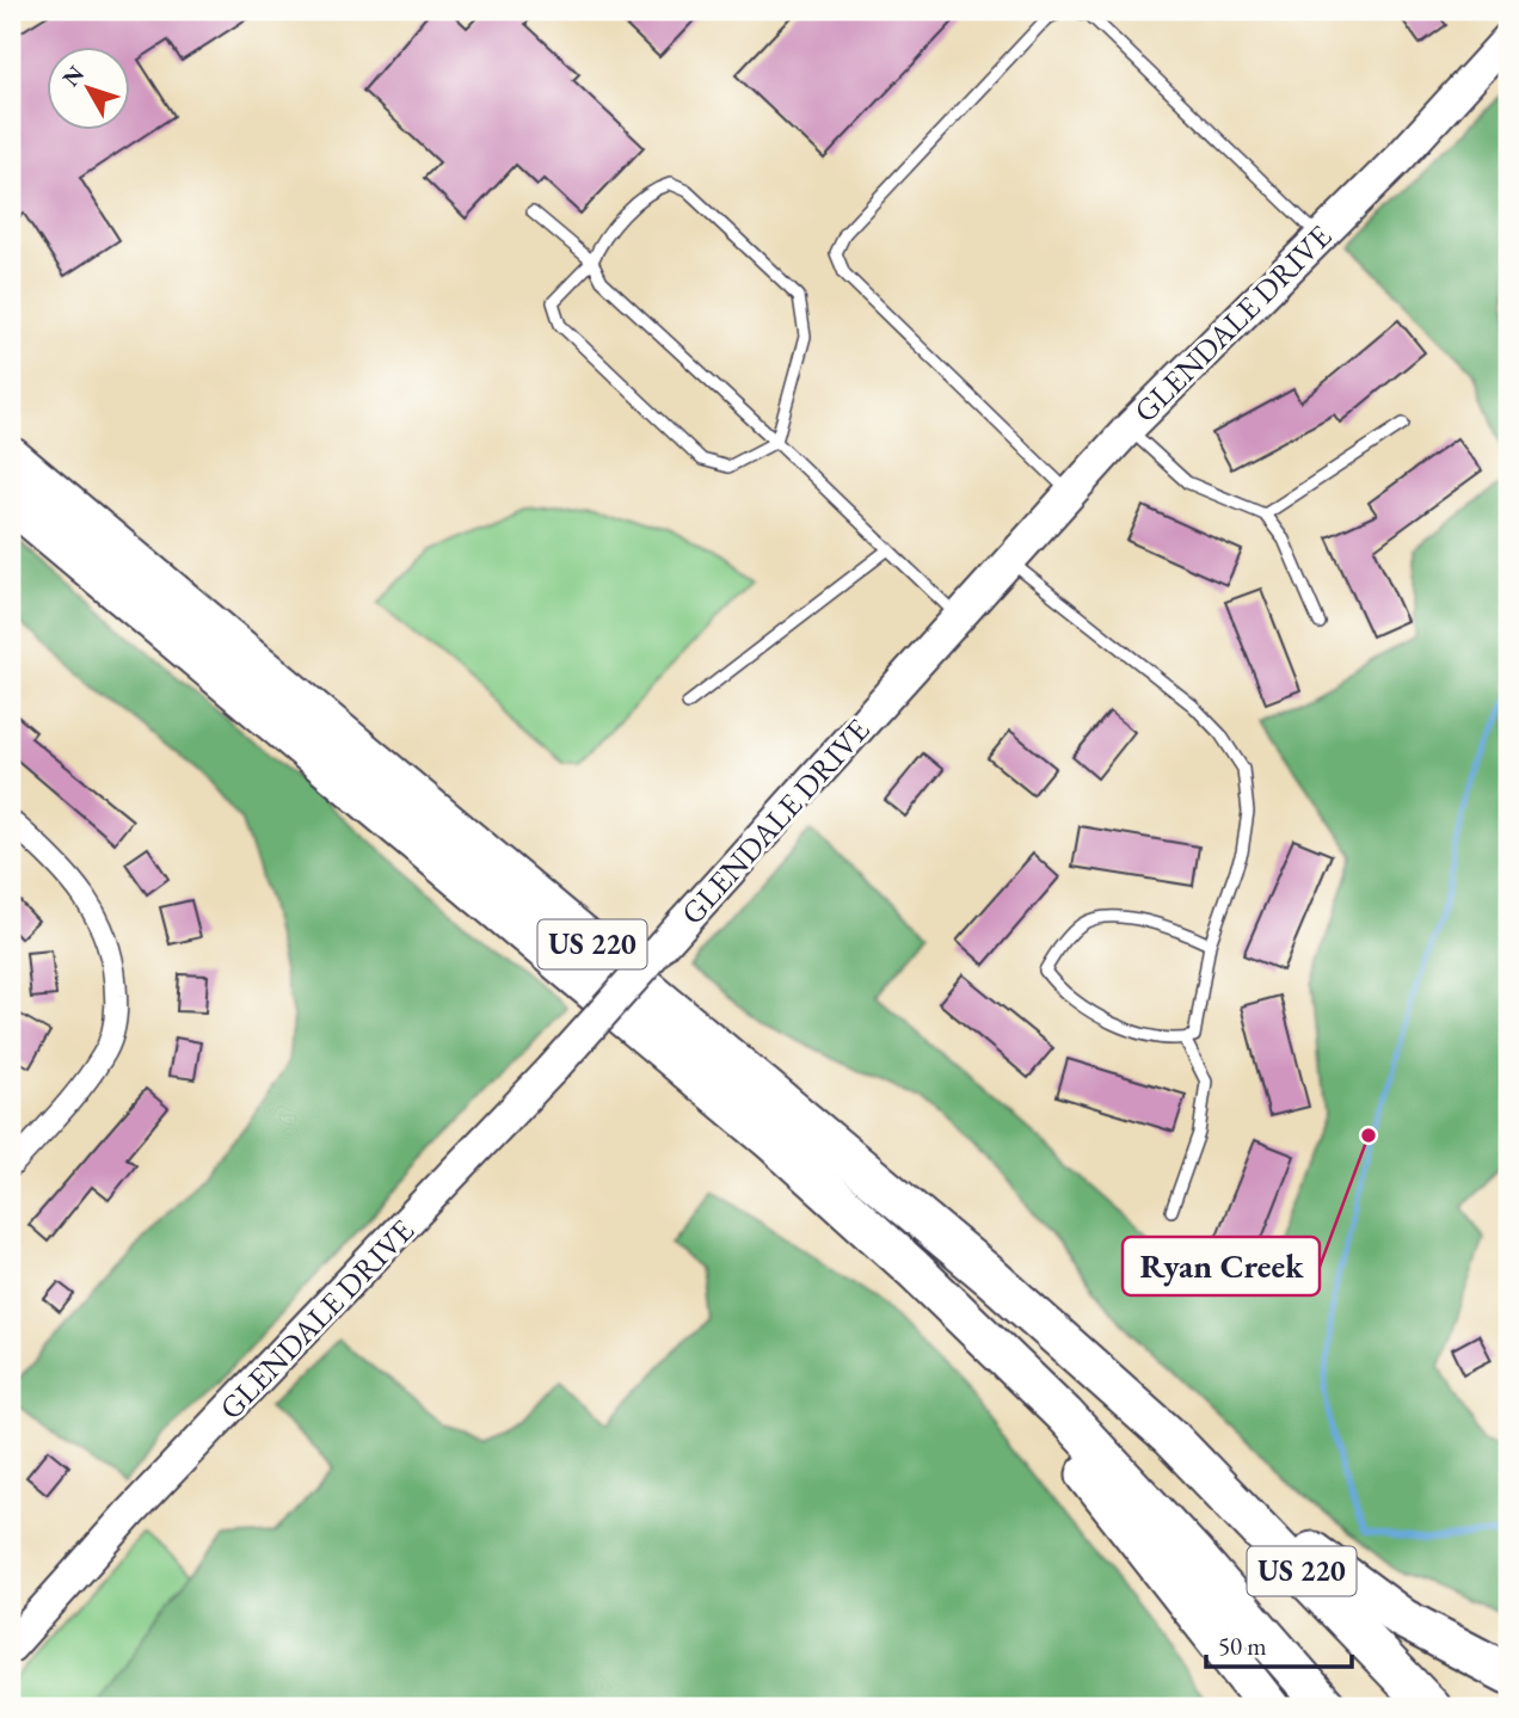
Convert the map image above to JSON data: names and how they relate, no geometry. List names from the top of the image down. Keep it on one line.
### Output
{"streets":{"highway":["US 220"],"street":["GLENDALE DRIVE"]},"places":["Ryan Creek"],"scale_bar":"50 m","north":"top left"}
